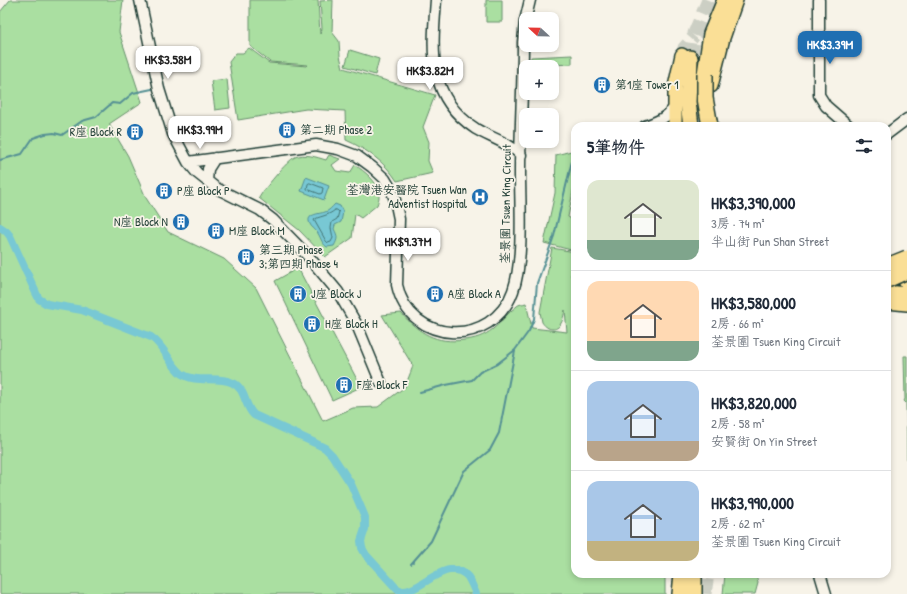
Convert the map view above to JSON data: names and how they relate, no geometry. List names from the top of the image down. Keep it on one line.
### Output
{"streets":{"street":["荃景圍 Tsuen King Circuit"]},"places":{"building":["第1座 Tower 1","第二期 Phase 2","R座 Block R","P座 Block P","N座 Block N","M座 Block M","第三期 Phase 3;第四期 Phase 4","J座 Block J","A座 Block A","H座 Block H","F座 Block F"],"hospital":["荃灣港安醫院 Tsuen Wan Adventist Hospital"]},"north":"left","page":{"map_buttons":["+","−"],"price":["HK$3.39M","HK$3.58M","HK$3.82M","HK$3.99M","HK$9.37M"],"heading":"5筆物件","list":[{"name":"HK$3,390,000","note":"3房 · 74 m² · 半山街 Pun Shan Street"},{"name":"HK$3,580,000","note":"2房 · 66 m² · 荃景圍 Tsuen King Circuit"},{"name":"HK$3,820,000","note":"2房 · 58 m² · 安賢街 On Yin Street"},{"name":"HK$3,990,000","note":"2房 · 62 m² · 荃景圍 Tsuen King Circuit"}]}}
